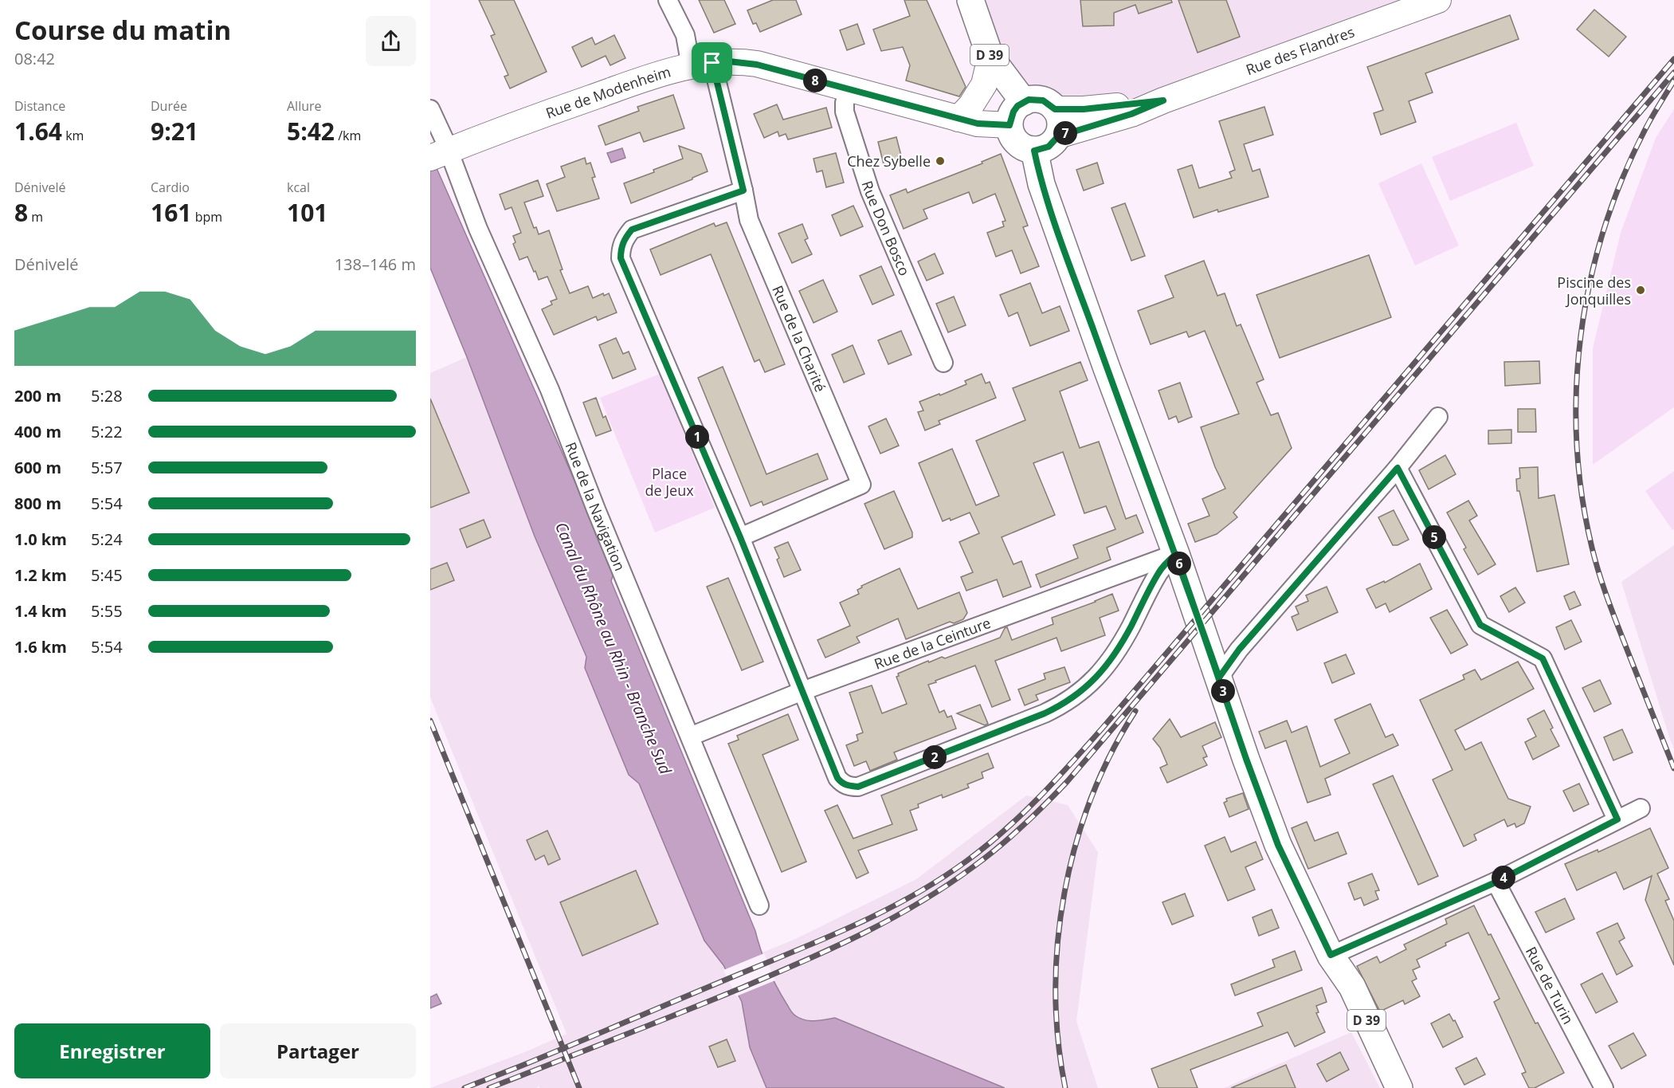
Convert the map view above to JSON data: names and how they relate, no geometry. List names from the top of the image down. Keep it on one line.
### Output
{"streets":{"main road":["Rue des Flandres","D 39","Rue de Modenheim"],"street":["Rue Don Bosco","Rue de la Charité","Rue de la Navigation","Rue de la Ceinture","Rue de Turin"]},"crossings":[["Rue des Flandres","D 39"],["Rue des Flandres","Rue de Modenheim"],["D 39","Rue de Modenheim"],["D 39","Rue de la Ceinture"],["Rue de Modenheim","Rue Don Bosco"],["Rue de Modenheim","Rue de la Charité"],["Rue de Modenheim","Rue de la Navigation"],["Rue de la Navigation","Rue de la Ceinture"]],"water":["Canal du Rhône au Rhin - Branche Sud"],"parks":["Place de Jeux"],"places":["Chez Sybelle","Piscine des Jonquilles"],"page":{"heading":["Course du matin","08:42"],"pins":["8","7","1","5","6","3","2","4"],"stats":[["Distance","1.64 km"],["Durée","9:21"],["Allure","5:42 /km"],["Dénivelé","8 m"],["Cardio","161 bpm"],["kcal","101"]],"chart":["Dénivelé","138–146 m"],"list":[{"name":"200 m","note":"5:28"},{"name":"400 m","note":"5:22"},{"name":"600 m","note":"5:57"},{"name":"800 m","note":"5:54"},{"name":"1.0 km","note":"5:24"},{"name":"1.2 km","note":"5:45"},{"name":"1.4 km","note":"5:55"},{"name":"1.6 km","note":"5:54"}],"buttons":["Enregistrer","Partager"]}}
